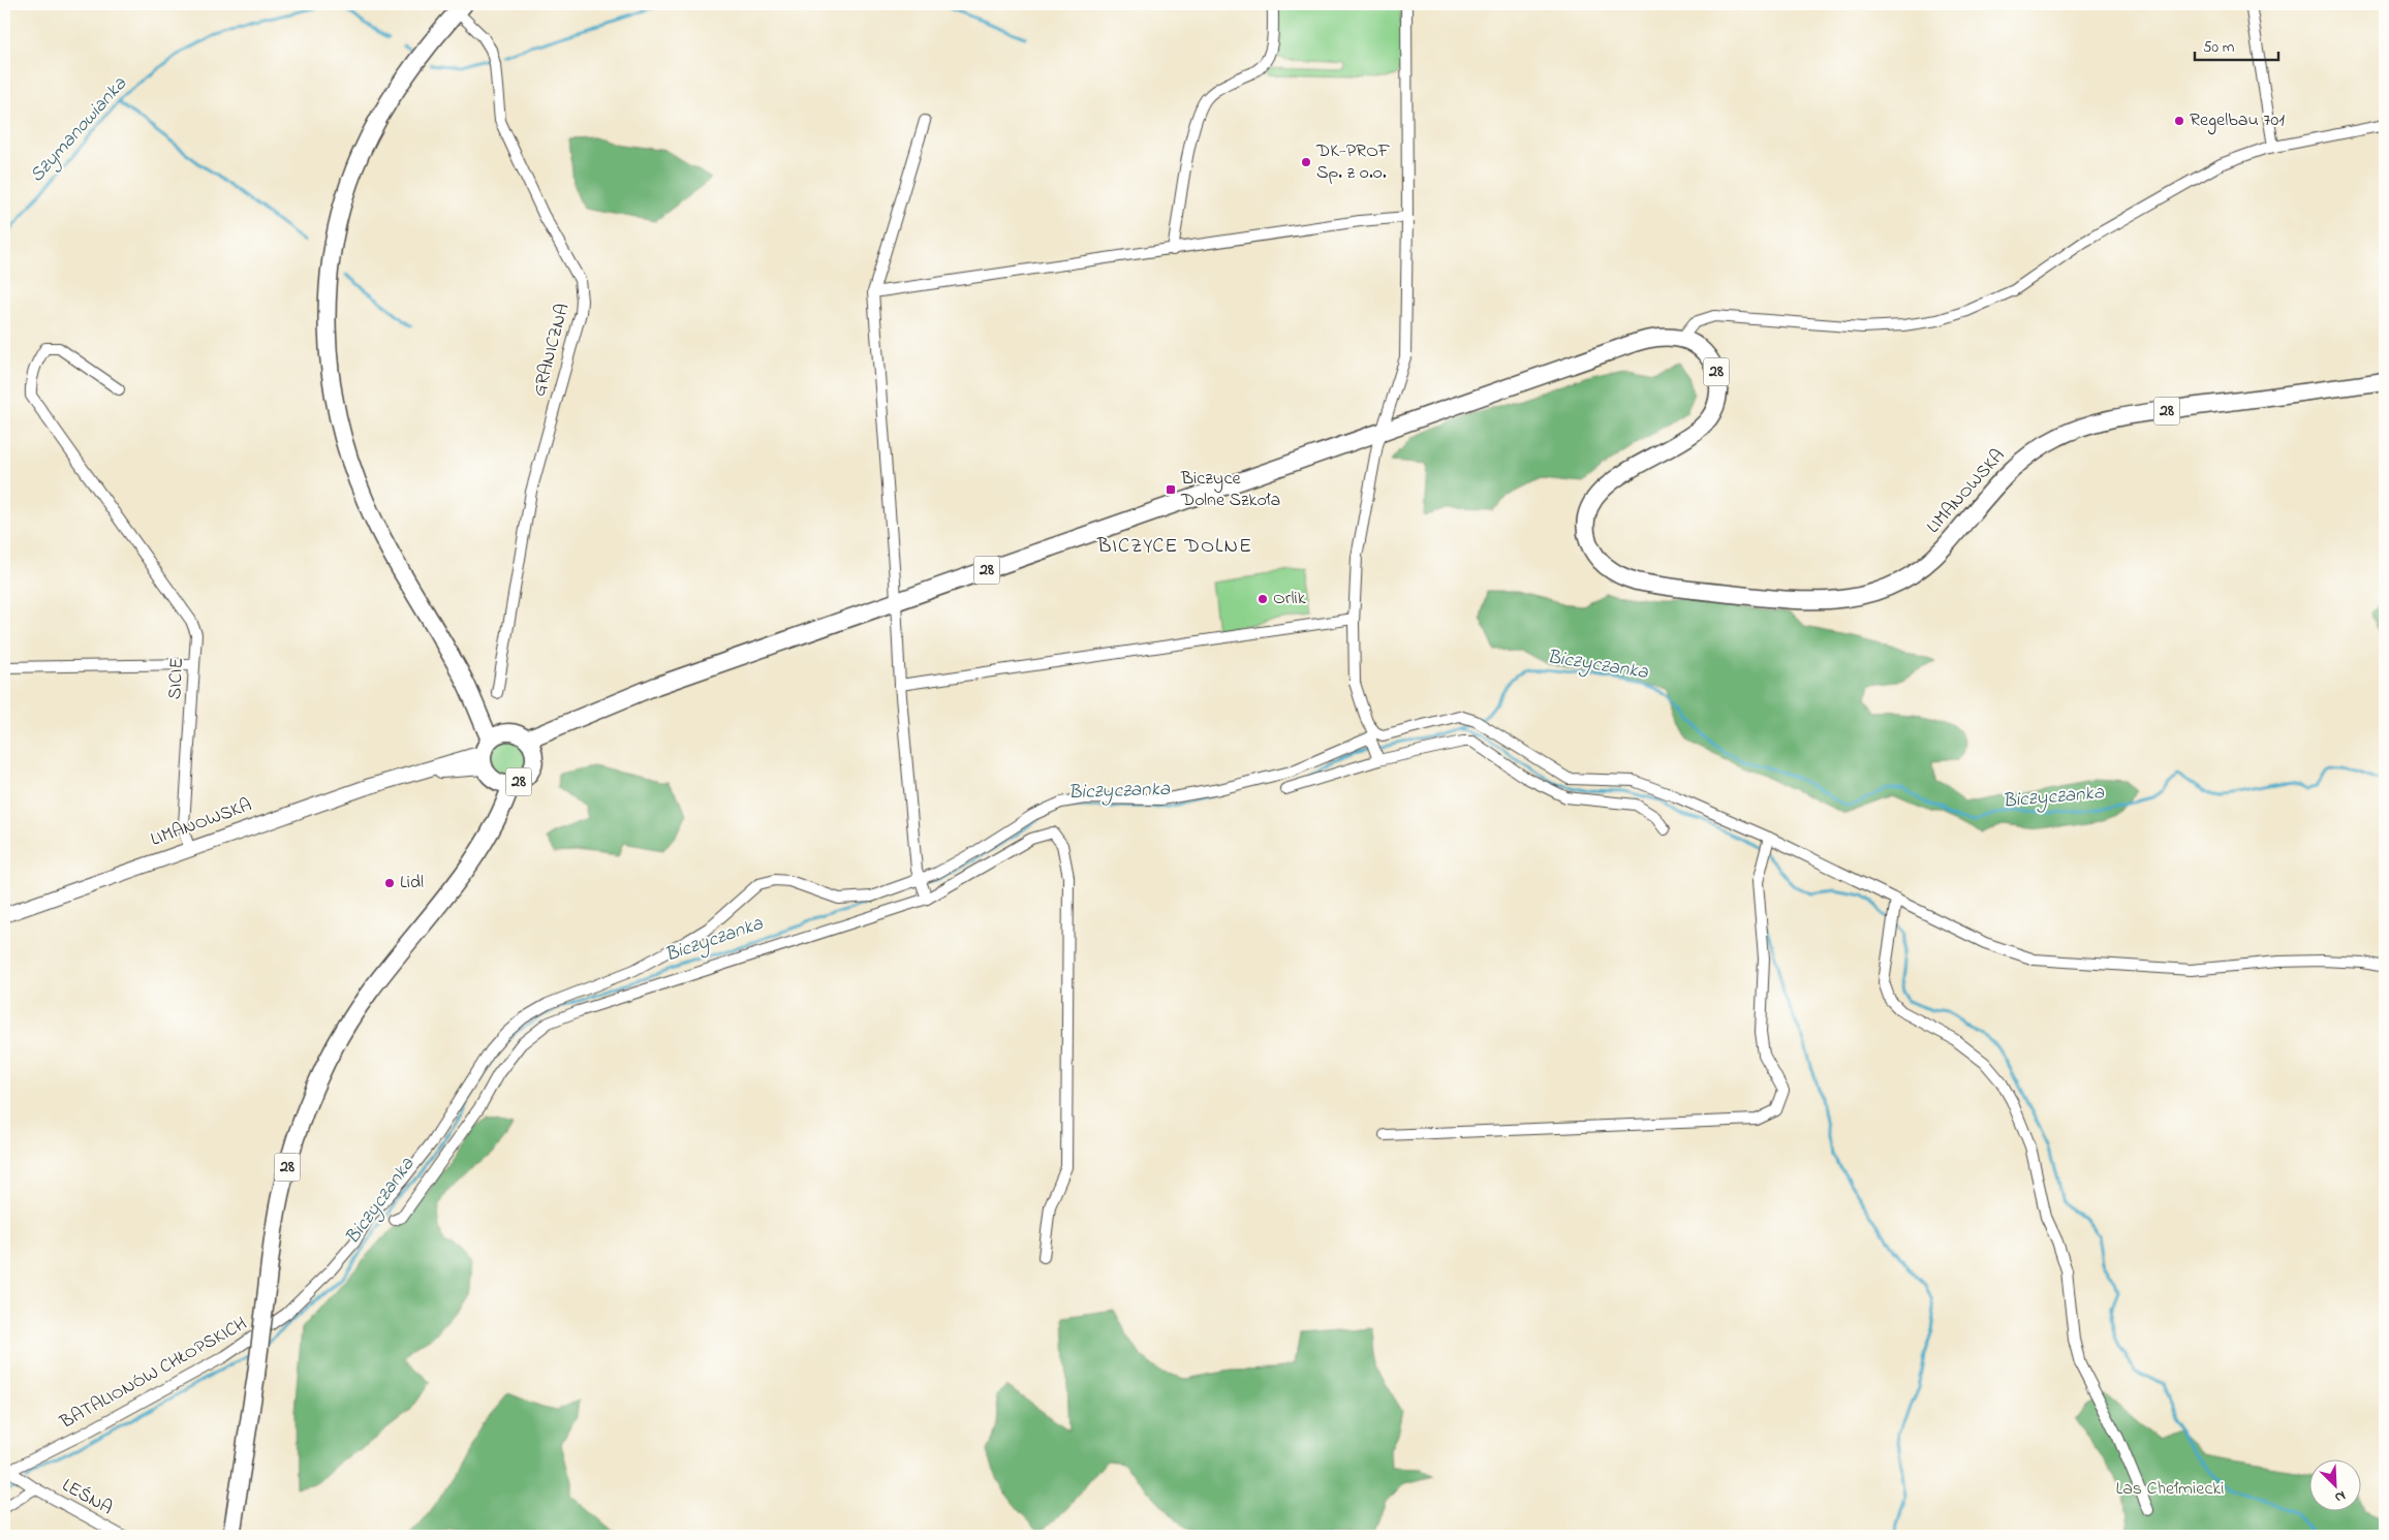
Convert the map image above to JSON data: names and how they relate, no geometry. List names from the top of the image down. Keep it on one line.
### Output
{"streets":{"main road":["28","LIMANOWSKA"],"street":["GRANICZNA","SICIE","BATALIONÓW CHŁOPSKICH","LEŚNA"]},"crossings":[["28","LIMANOWSKA"],["LIMANOWSKA","SICIE"],["BATALIONÓW CHŁOPSKICH","LEŚNA"]],"districts":["BICZYCE DOLNE"],"water":["Szymanowianka","Biczyczanka"],"parks":["Las Chełmiecki"],"places":{"other":["Regelbau 701","DK-PROF Sp. z o.o.","Orlik","Lidl"],"transit":["Biczyce Dolne Szkoła"]},"scale_bar":"50 m","north":"bottom right"}
